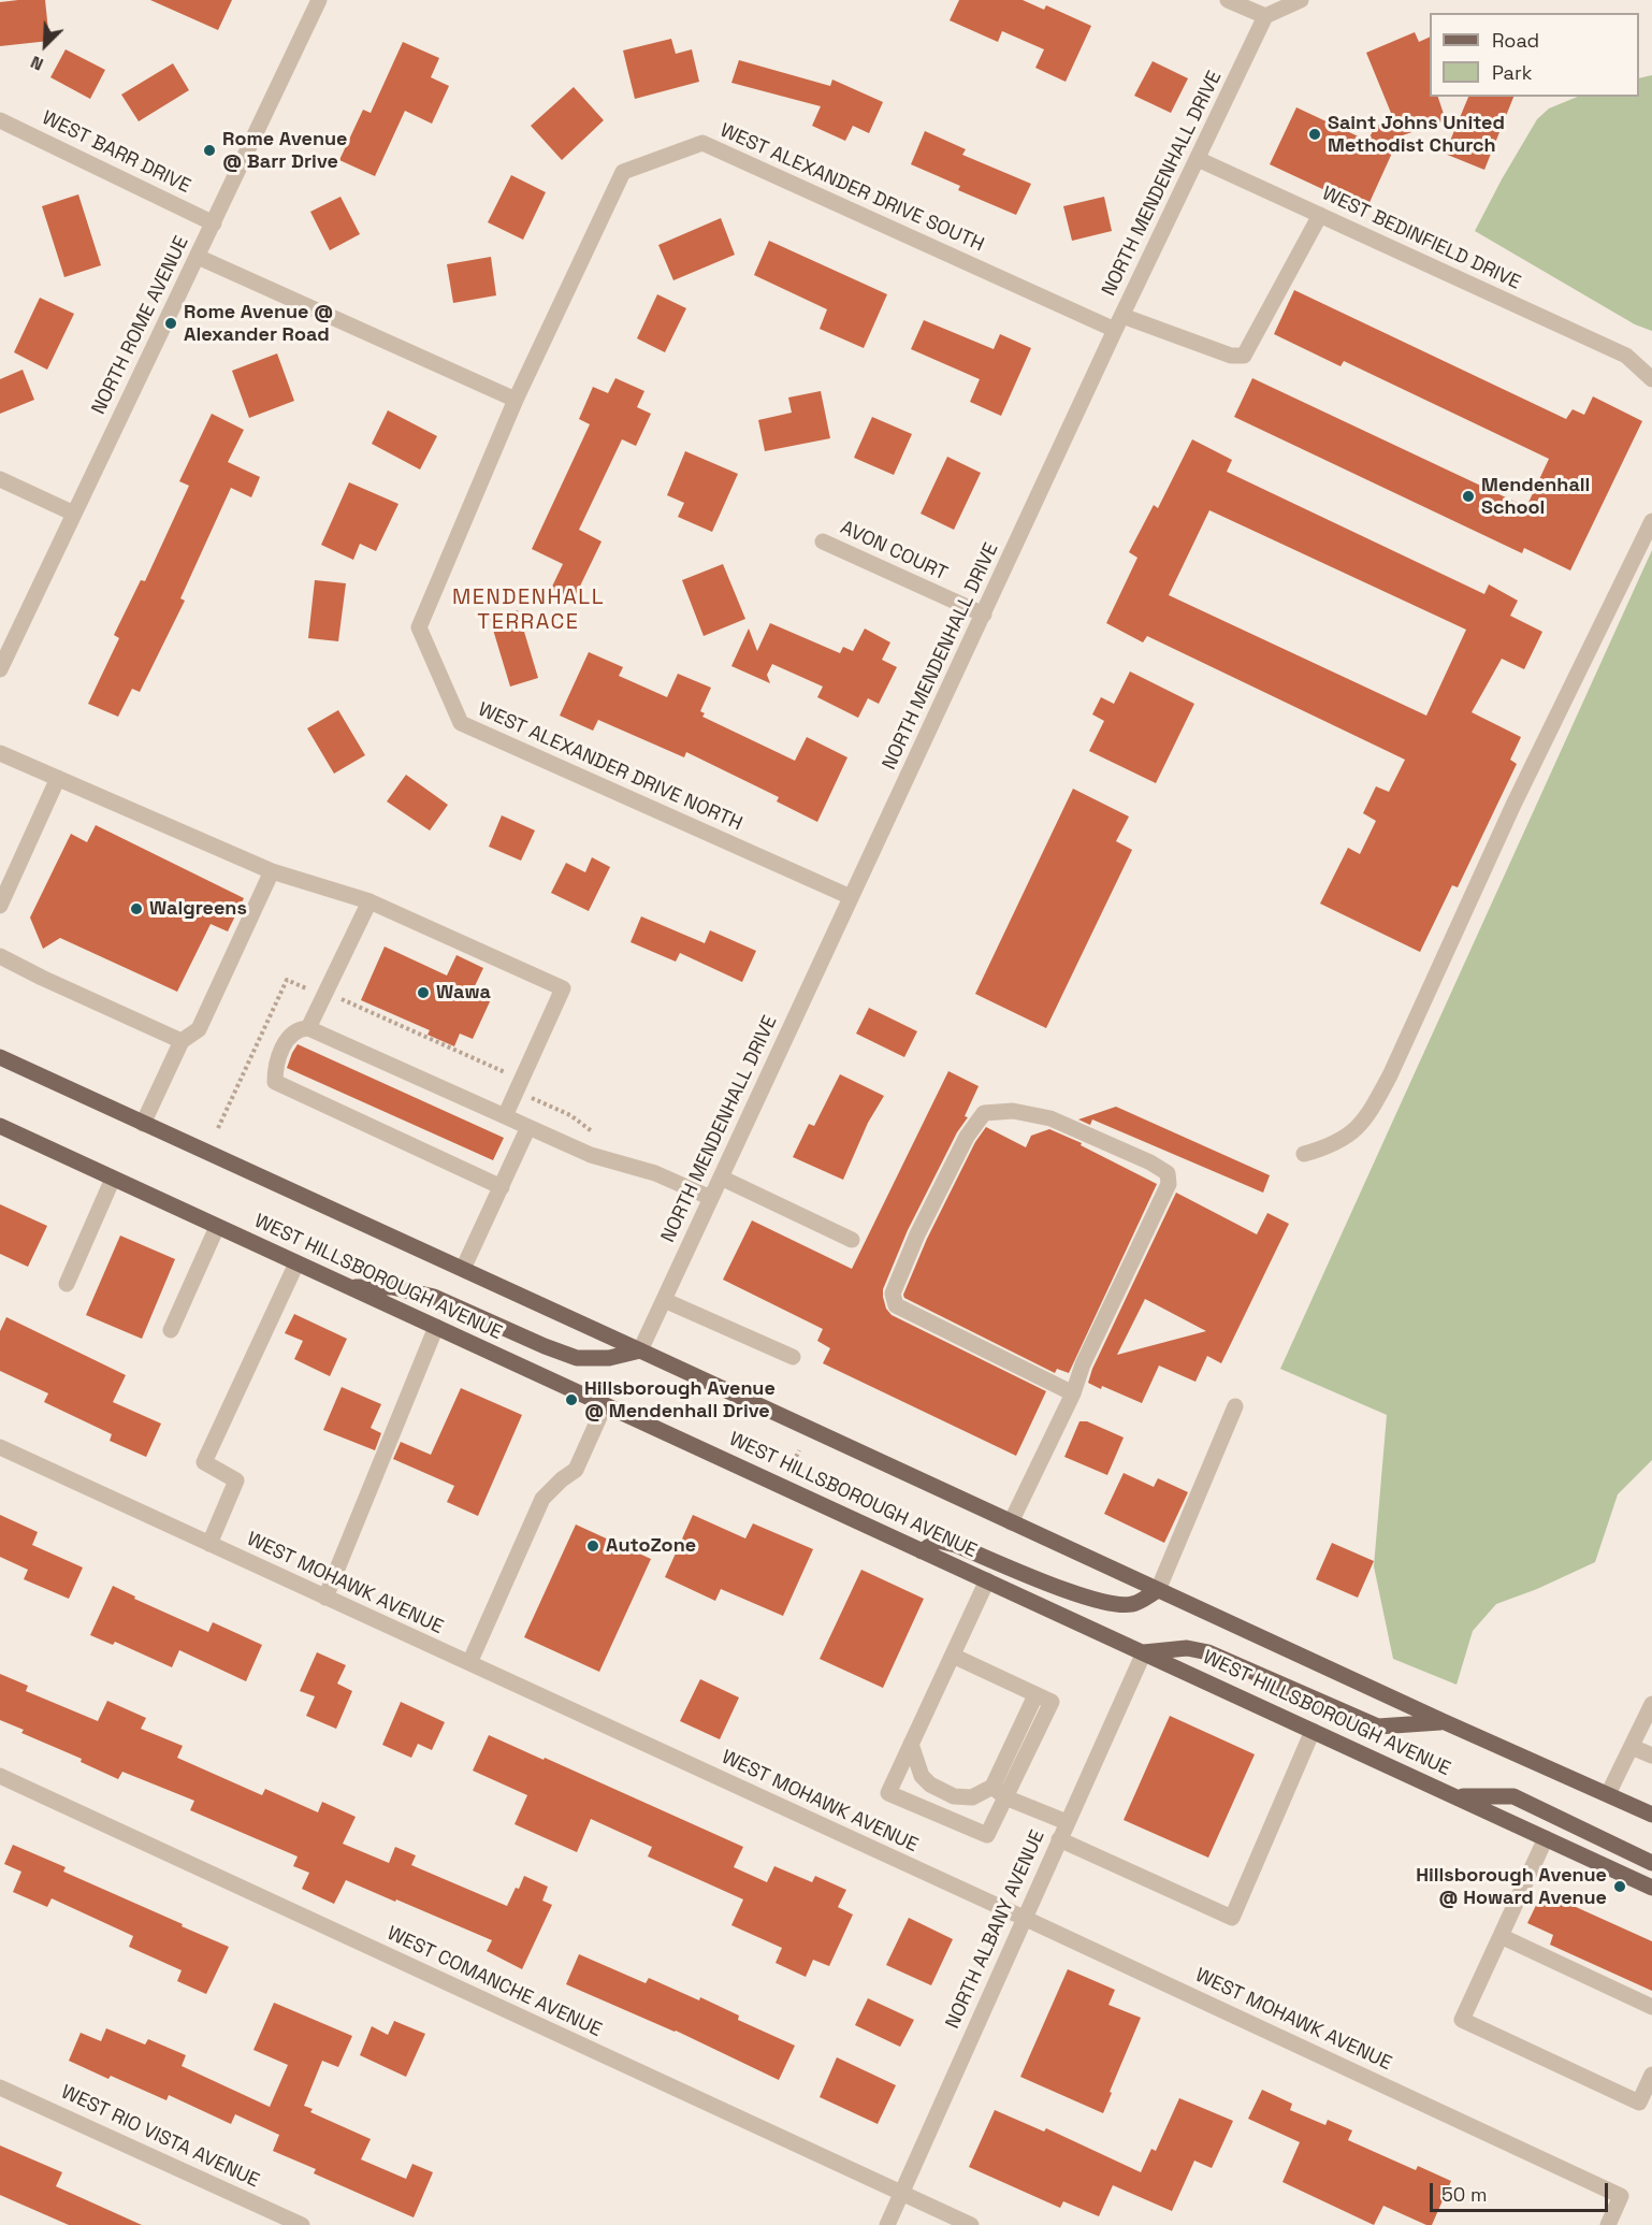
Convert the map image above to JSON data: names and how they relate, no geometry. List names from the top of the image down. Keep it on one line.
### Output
{"streets":{"main road":["WEST HILLSBOROUGH AVENUE"],"street":["WEST BARR DRIVE","NORTH MENDENHALL DRIVE","WEST ALEXANDER DRIVE SOUTH","WEST BEDINFIELD DRIVE","NORTH ROME AVENUE","AVON COURT","WEST ALEXANDER DRIVE NORTH","WEST MOHAWK AVENUE","NORTH ALBANY AVENUE","WEST COMANCHE AVENUE","WEST RIO VISTA AVENUE"]},"crossings":[["WEST BARR DRIVE","NORTH ROME AVENUE"],["NORTH MENDENHALL DRIVE","WEST ALEXANDER DRIVE SOUTH"],["NORTH MENDENHALL DRIVE","WEST BEDINFIELD DRIVE"],["NORTH MENDENHALL DRIVE","AVON COURT"],["NORTH MENDENHALL DRIVE","WEST ALEXANDER DRIVE NORTH"],["WEST ALEXANDER DRIVE SOUTH","WEST BEDINFIELD DRIVE"],["WEST ALEXANDER DRIVE SOUTH","WEST ALEXANDER DRIVE NORTH"],["WEST HILLSBOROUGH AVENUE","NORTH ALBANY AVENUE"],["WEST MOHAWK AVENUE","NORTH ALBANY AVENUE"],["NORTH ALBANY AVENUE","WEST COMANCHE AVENUE"]],"districts":["MENDENHALL TERRACE"],"places":["Saint Johns United Methodist Church","Rome Avenue @ Barr Drive","Rome Avenue @ Alexander Road","Mendenhall School","Walgreens","Wawa","Hillsborough Avenue @ Mendenhall Drive","AutoZone","Hillsborough Avenue @ Howard Avenue"],"legend":["Road","Park"],"scale_bar":"50 m","north":"bottom left"}
